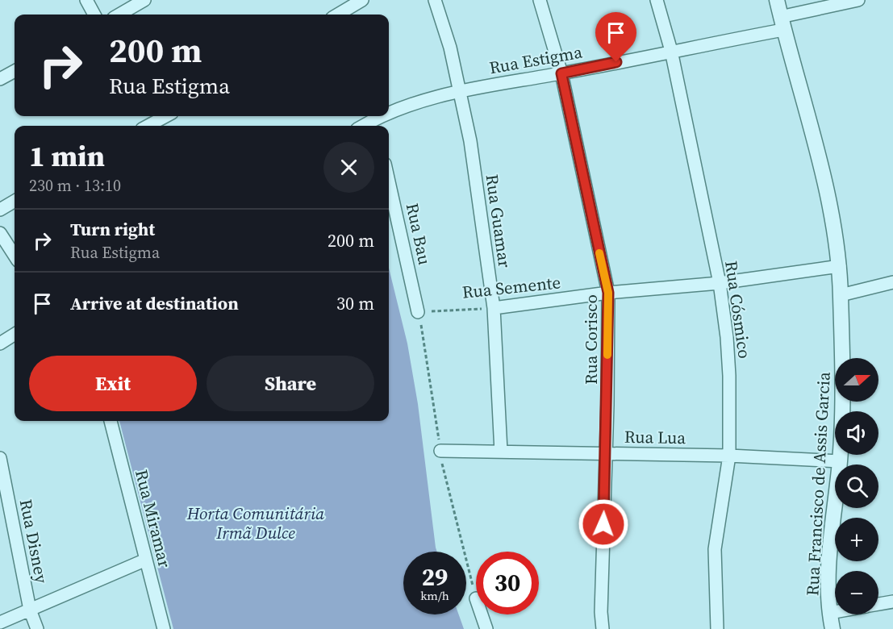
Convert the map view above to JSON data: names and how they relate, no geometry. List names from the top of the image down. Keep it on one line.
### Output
{"streets":{"street":["Rua Estigma","Rua Guamar","Rua Bau","Rua Semente","Rua Cósmico","Rua Corisco","Rua Lua","Rua Francisco de Assis Garcia","Rua Miramar","Rua Disney"]},"crossings":[["Rua Estigma","Rua Guamar"],["Rua Estigma","Rua Cósmico"],["Rua Estigma","Rua Corisco"],["Rua Estigma","Rua Francisco de Assis Garcia"],["Rua Guamar","Rua Semente"],["Rua Guamar","Rua Lua"],["Rua Bau","Rua Semente"],["Rua Semente","Rua Cósmico"],["Rua Semente","Rua Corisco"],["Rua Semente","Rua Francisco de Assis Garcia"],["Rua Cósmico","Rua Lua"],["Rua Corisco","Rua Lua"],["Rua Lua","Rua Francisco de Assis Garcia"]],"parks":["Horta Comunitária Irmã Dulce"],"north":"right","page":{"turn":["200 m","Rua Estigma"],"heading":["1 min","230 m · 13:10"],"list":[{"name":"Turn right","note":"Rua Estigma","value":"200 m"},{"name":"Arrive at destination","value":"30 m"}],"buttons":["Exit","Share"],"map_buttons":["+","−"],"speed":"29 km/h","limit":"30"}}
